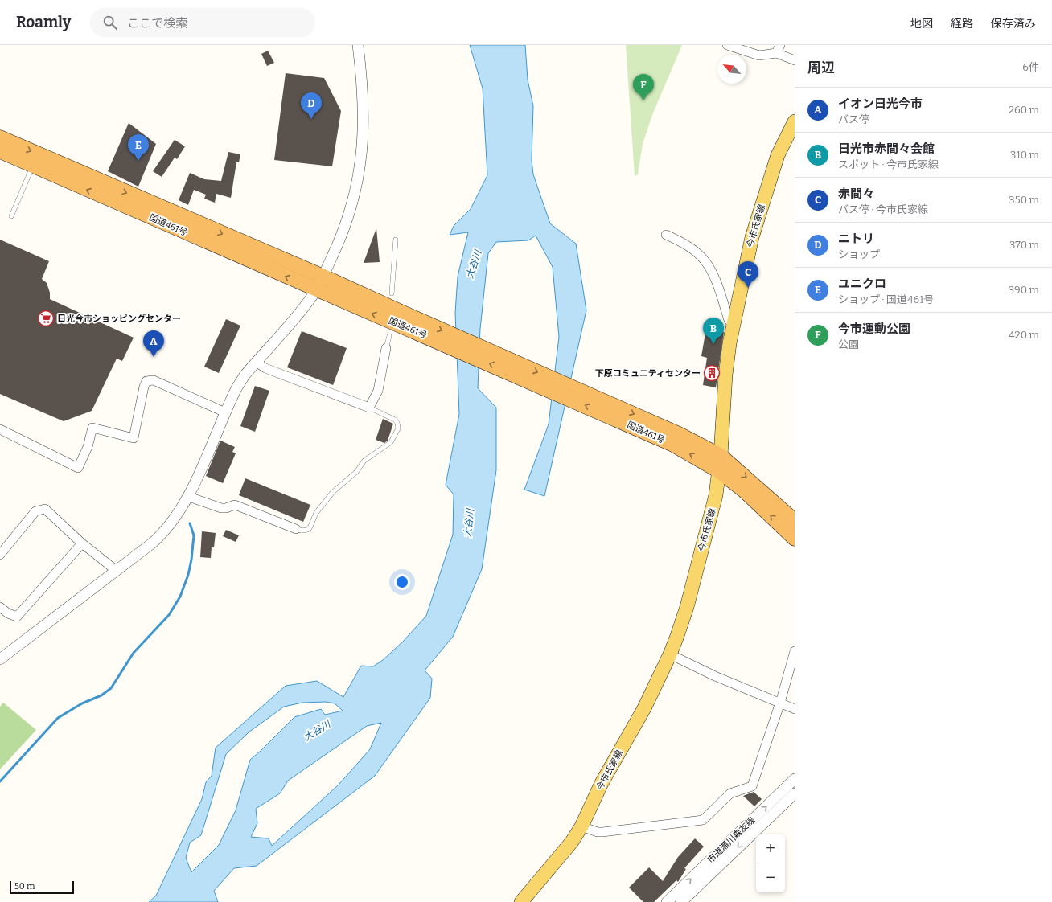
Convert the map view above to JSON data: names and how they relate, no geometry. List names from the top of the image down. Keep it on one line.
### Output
{"streets":{"highway":["国道461号"],"main road":["今市氏家線"],"street":["市道瀬川森友線"]},"crossings":[["国道461号","今市氏家線"]],"water":["大谷川"],"places":{"supermarket":["日光今市ショッピングセンター"],"building":["下原コミュニティセンター"]},"scale_bar":"50 m","north":"top left","page":{"header":"Roamly","search":"ここで検索","nav":["地図","経路","保存済み"],"heading":["周辺","6件"],"pins":["F","D","E","C","B","A"],"list":[{"mark":"A","name":"イオン日光今市","note":"バス停","value":"260 m"},{"mark":"B","name":"日光市赤間々会館","note":"スポット · 今市氏家線","value":"310 m"},{"mark":"C","name":"赤間々","note":"バス停 · 今市氏家線","value":"350 m"},{"mark":"D","name":"ニトリ","note":"ショップ","value":"370 m"},{"mark":"E","name":"ユニクロ","note":"ショップ · 国道461号","value":"390 m"},{"mark":"F","name":"今市運動公園","note":"公園","value":"420 m"}],"map_buttons":["+","−"],"scale":"50 m"}}
